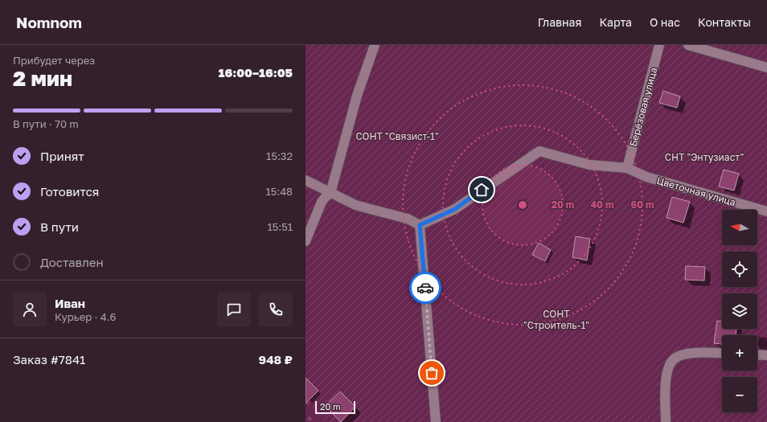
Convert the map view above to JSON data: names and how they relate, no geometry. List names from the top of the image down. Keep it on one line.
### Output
{"streets":{"street":["Берёзовая улица","Цветочная улица"]},"crossings":[["Берёзовая улица","Цветочная улица"]],"parks":["СОНТ \"Связист-1\"","СНТ \"Энтузиаст\"","СОНТ \"Строитель-1\""],"scale_bar":"20 m","north":"left","page":{"header":"Nomnom","nav":["Главная","Карта","О нас","Контакты"],"heading":["2 мин","Прибудет через","16:00–16:05"],"panel":["Иван","Курьер · 4.6","Заказ #7841","948 ₽"],"bar":"В пути · 70 m","list":[["Принят","15:32"],["Готовится","15:48"],["В пути","15:51"],"Доставлен"],"map_buttons":["+","−"],"scale":"20 m"},"rings":["20 m","40 m","60 m"]}
